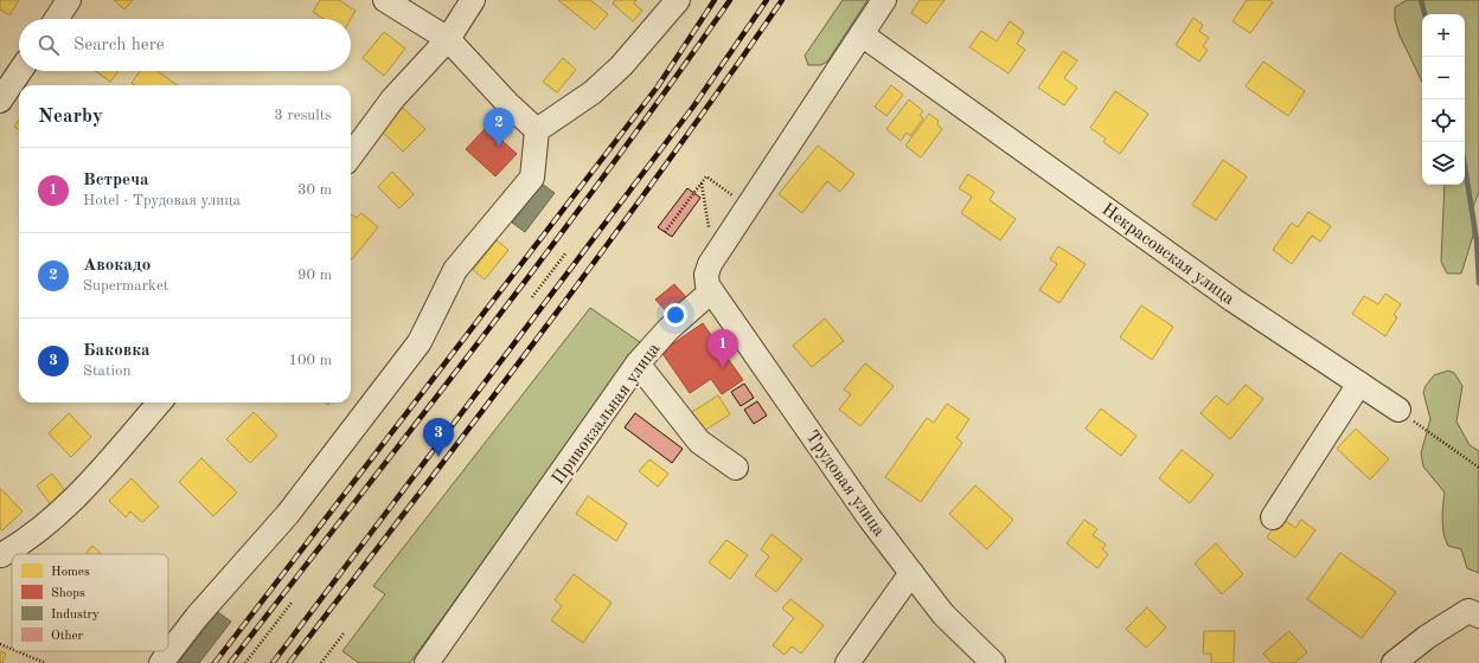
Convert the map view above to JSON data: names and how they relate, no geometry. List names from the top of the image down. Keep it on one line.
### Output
{"streets":{"street":["Некрасовская улица","Привокзальная улица","Трудовая улица"]},"crossings":[["Привокзальная улица","Трудовая улица"]],"legend":["Homes","Shops","Industry","Other"],"page":{"map_buttons":["+","−"],"search":"Search here","heading":["Nearby","3 results"],"pins":["2","1","3"],"list":[{"mark":"1","name":"Встреча","note":"Hotel · Трудовая улица","value":"30 m"},{"mark":"2","name":"Авокадо","note":"Supermarket","value":"90 m"},{"mark":"3","name":"Баковка","note":"Station","value":"100 m"}]}}
